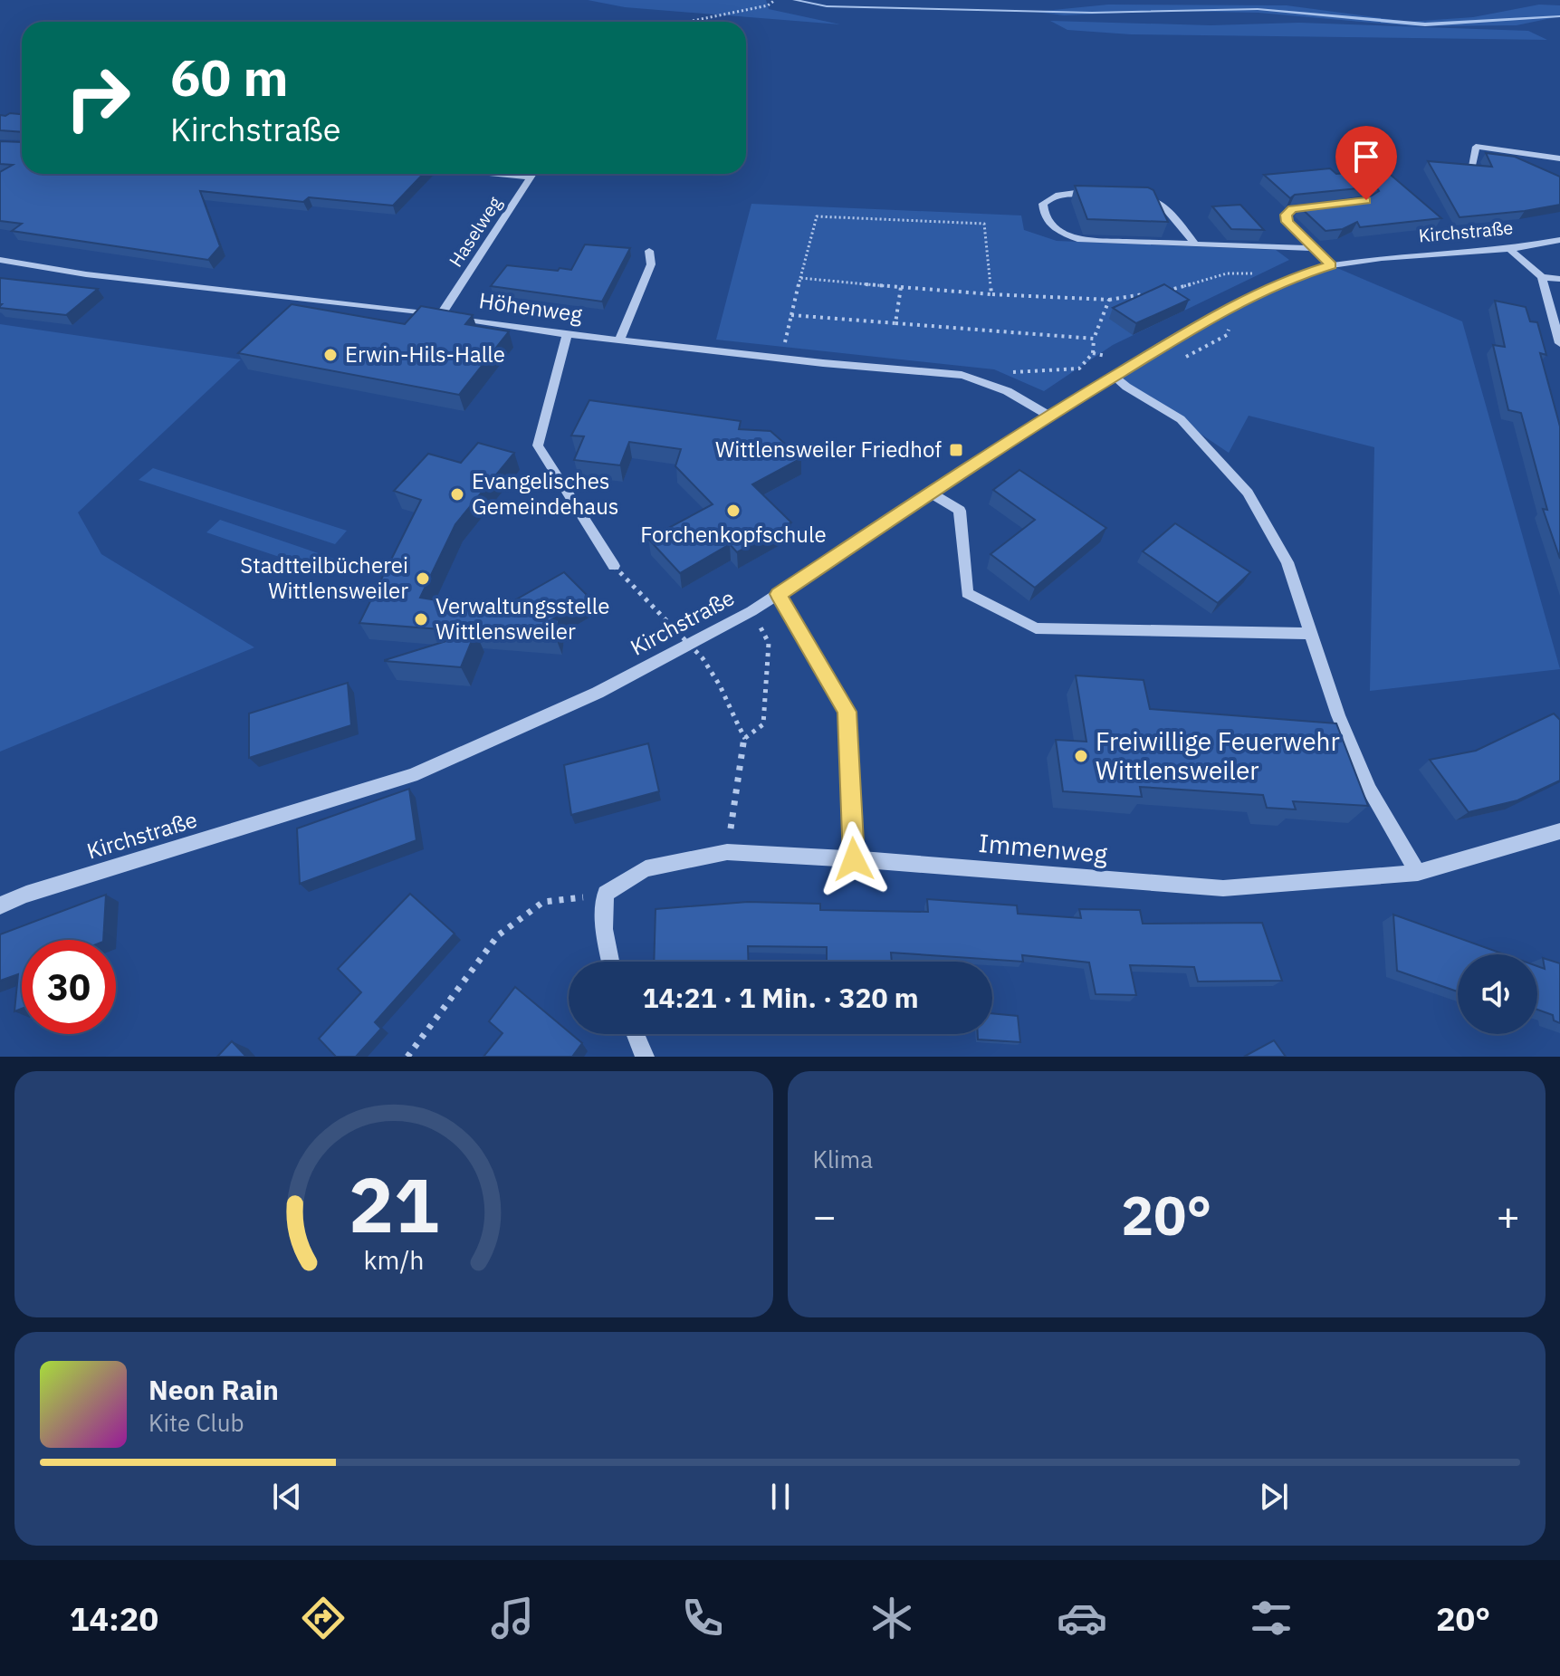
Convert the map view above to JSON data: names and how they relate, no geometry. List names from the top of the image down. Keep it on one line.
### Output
{"streets":{"street":["Haselweg","Kirchstraße","Höhenweg","Immenweg"]},"crossings":[["Haselweg","Höhenweg"],["Kirchstraße","Höhenweg"]],"places":{"other":["Erwin-Hils-Halle","Evangelisches Gemeindehaus","Forchenkopfschule","Stadtteilbücherei Wittlensweiler","Verwaltungsstelle Wittlensweiler","Freiwillige Feuerwehr Wittlensweiler"],"transit":["Wittlensweiler Friedhof"]},"page":{"turn":["60 m","Kirchstraße"],"limit":"30","trip":"14:21 · 1 Min. · 320 m","tile":"Klima","heat":["−","20°","+"],"song":["Neon Rain","Kite Club"],"tabs":["14:20","20°"],"gauge":["21","km/h"]}}
